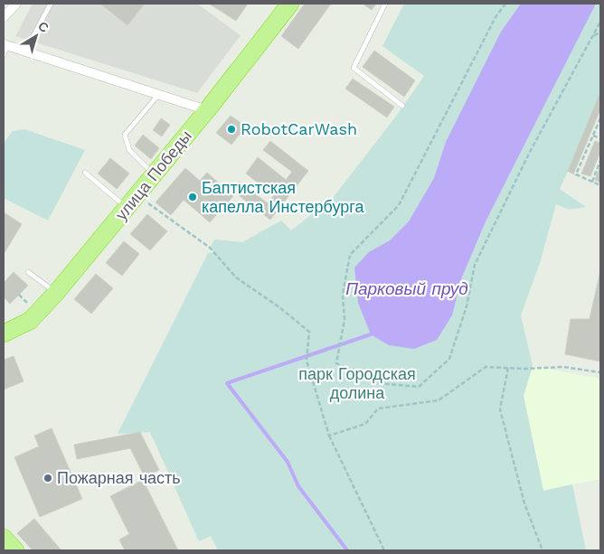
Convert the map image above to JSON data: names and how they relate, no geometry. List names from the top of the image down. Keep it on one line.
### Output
{"streets":{"highway":["улица Победы"]},"water":["Парковый пруд"],"parks":["парк Городская долина"],"places":["RobotCarWash","Баптистская капелла Инстербурга","Пожарная часть"],"north":"top right"}
